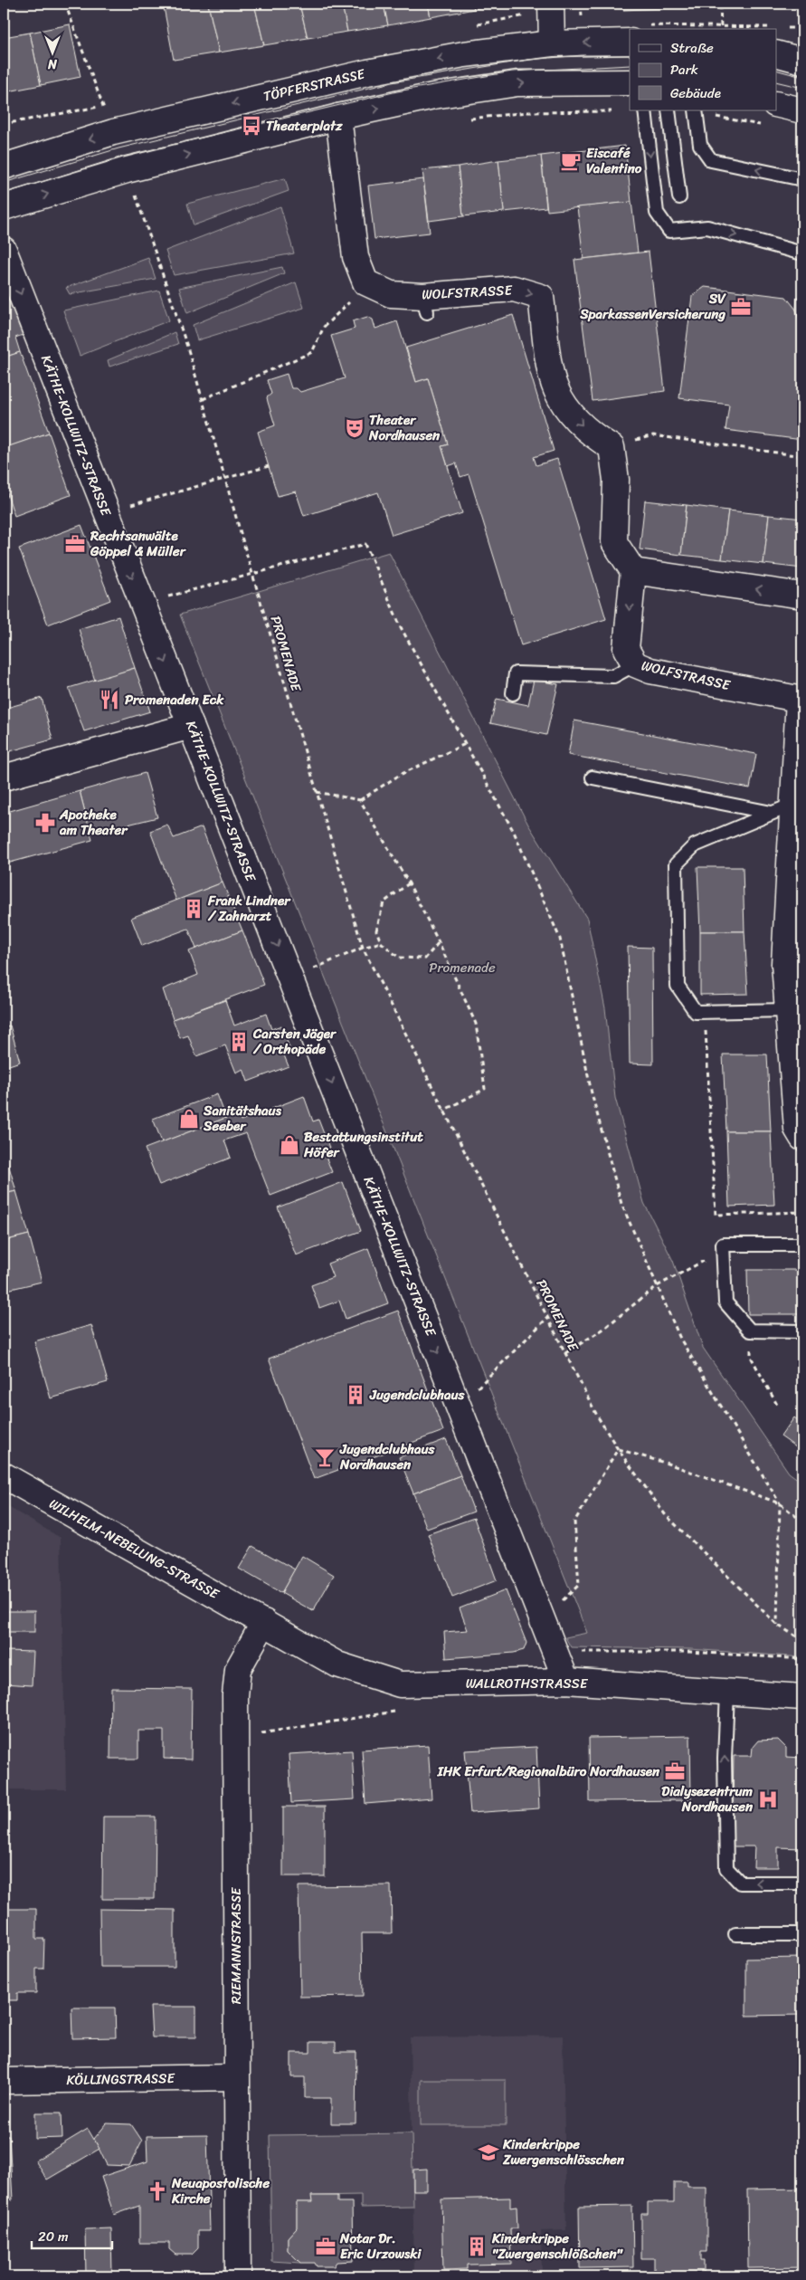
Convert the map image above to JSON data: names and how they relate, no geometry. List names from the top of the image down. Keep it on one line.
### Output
{"streets":{"street":["TÖPFERSTRASSE","WOLFSTRASSE","KÄTHE-KOLLWITZ-STRASSE","WILHELM-NEBELUNG-STRASSE","WALLROTHSTRASSE","RIEMANNSTRASSE","KÖLLINGSTRASSE"],"path":["PROMENADE"]},"crossings":[["KÄTHE-KOLLWITZ-STRASSE","WALLROTHSTRASSE"],["WILHELM-NEBELUNG-STRASSE","WALLROTHSTRASSE"],["WILHELM-NEBELUNG-STRASSE","RIEMANNSTRASSE"],["WALLROTHSTRASSE","RIEMANNSTRASSE"],["RIEMANNSTRASSE","KÖLLINGSTRASSE"]],"one_way":["KÄTHE-KOLLWITZ-STRASSE"],"parks":["Promenade"],"places":{"bus stop":["Theaterplatz"],"cafe":["Eiscafé Valentino"],"office":["SV SparkassenVersicherung","Rechtsanwälte Göppel & Müller","IHK Erfurt/Regionalbüro Nordhausen","Notar Dr. Eric Urzowski"],"theatre":["Theater Nordhausen"],"restaurant":["Promenaden Eck"],"pharmacy":["Apotheke am Theater"],"building":["Frank Lindner / Zahnarzt","Carsten Jäger / Orthopäde","Jugendclubhaus","Kinderkrippe \"Zwergenschlößchen\""],"shop":["Sanitätshaus Seeber","Bestattungsinstitut Höfer"],"bar":["Jugendclubhaus Nordhausen"],"hospital":["Dialysezentrum Nordhausen"],"school or university":["Kinderkrippe Zwergenschlösschen"],"church":["Neuapostolische Kirche"]},"legend":["Straße","Park","Gebäude"],"scale_bar":"20 m","north":"bottom"}
